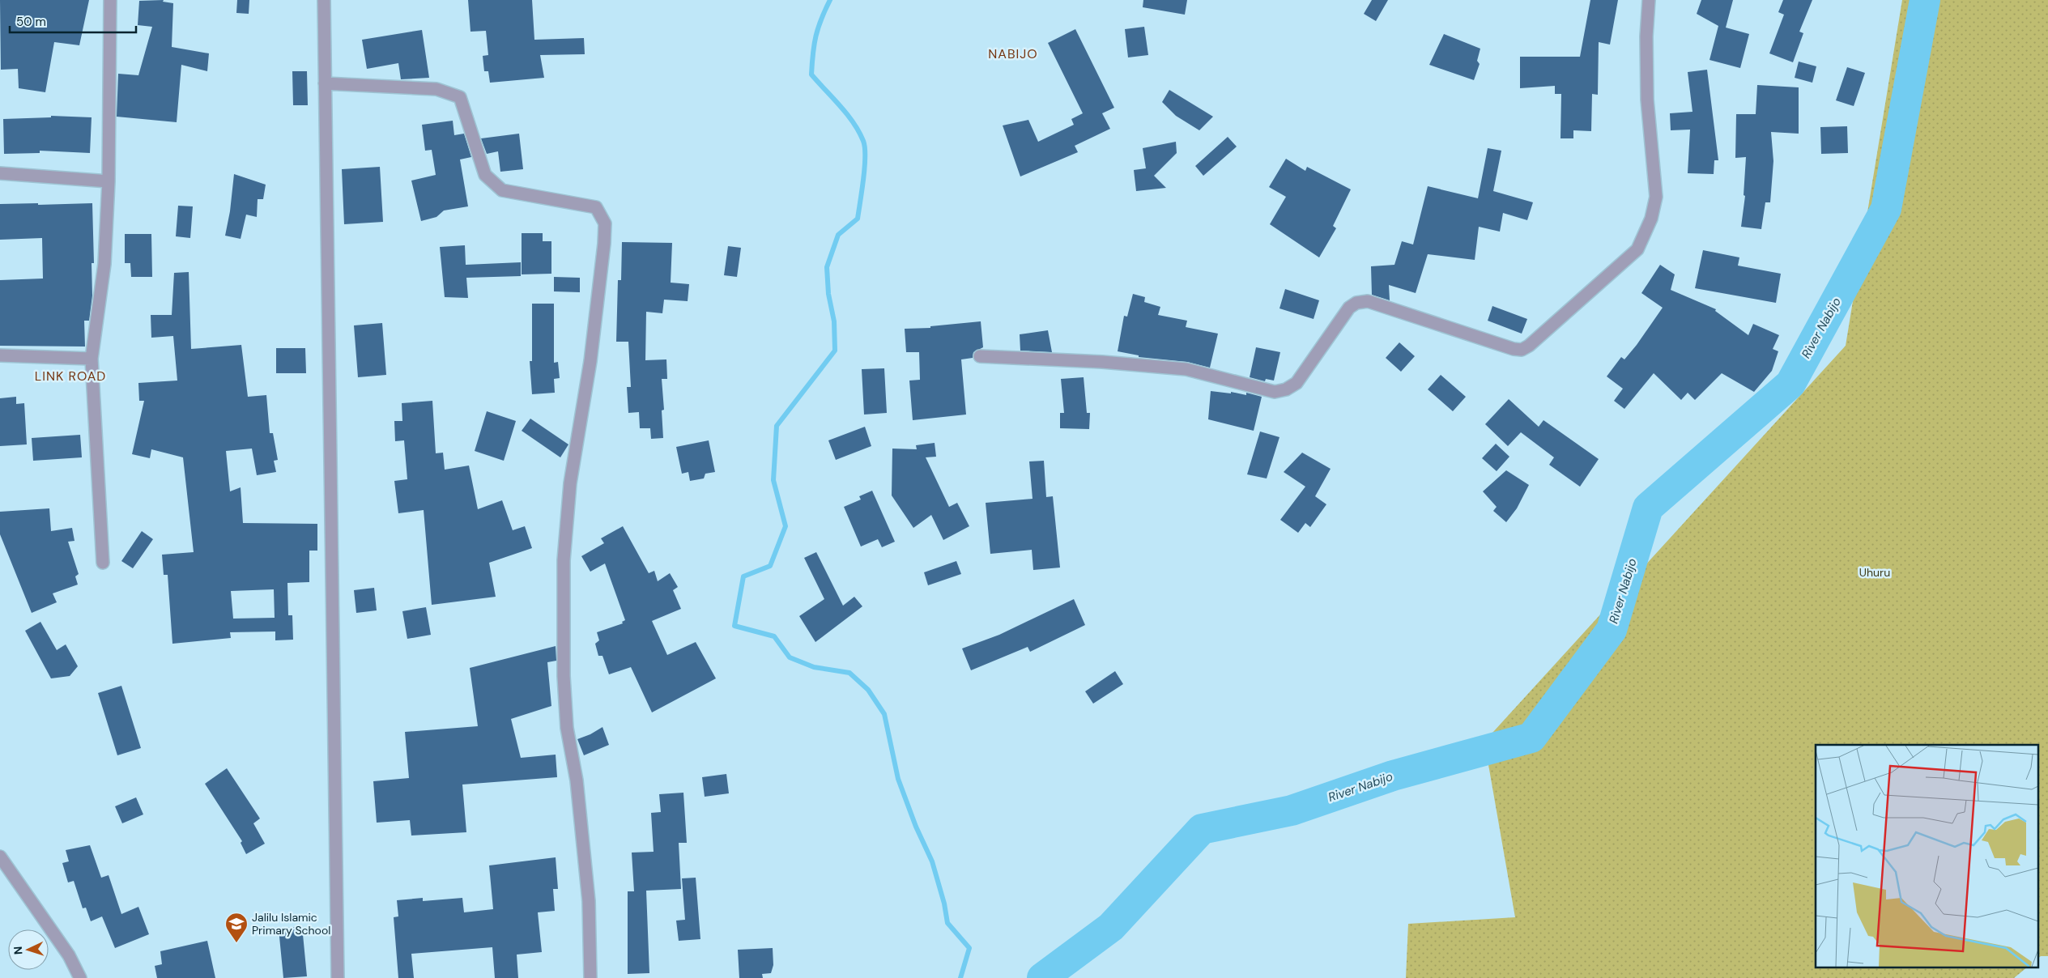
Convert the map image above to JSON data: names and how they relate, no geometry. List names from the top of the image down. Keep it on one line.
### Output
{"districts":["NABIJO","LINK ROAD"],"water":["River Nabijo"],"parks":["Uhuru"],"places":{"school or university":["Jalilu Islamic Primary School"]},"scale_bar":"50 m","north":"left"}
